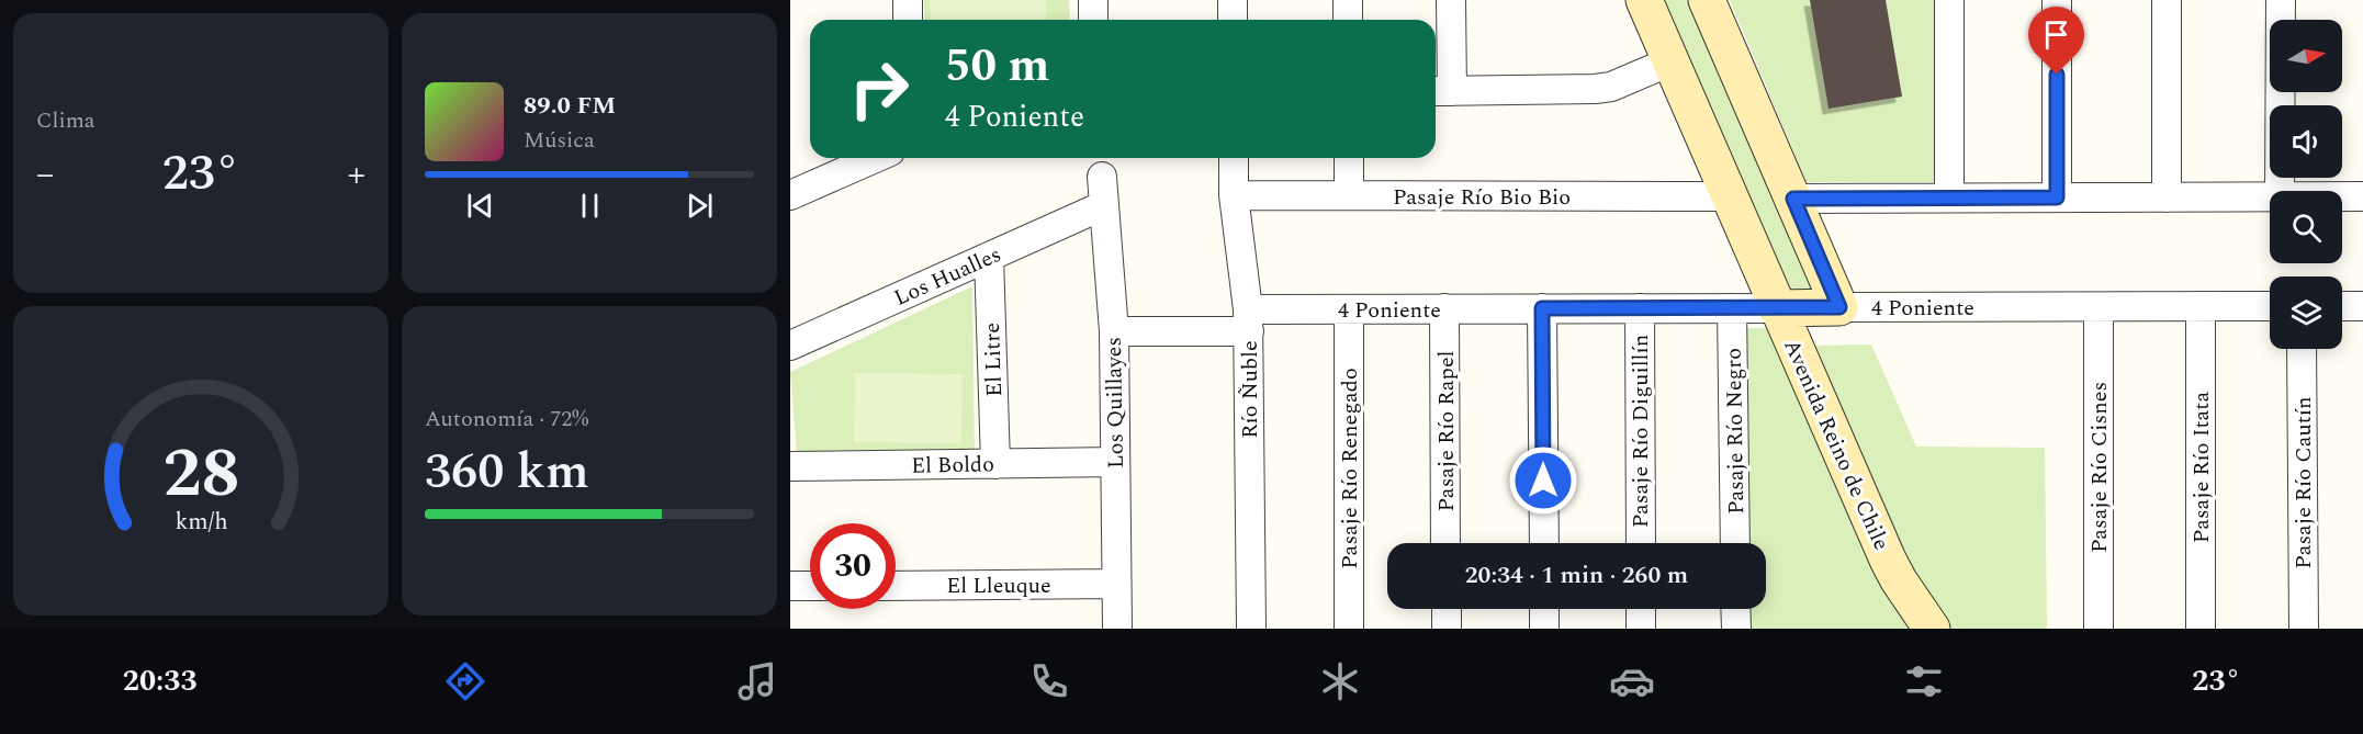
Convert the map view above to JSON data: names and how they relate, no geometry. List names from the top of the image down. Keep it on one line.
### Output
{"streets":{"street":["Pasaje Río Bio Bio","Los Hualles","4 Poniente","El Litre","Río Ñuble","Los Quillayes","Pasaje Río Rapel","Pasaje Río Diguillín","Pasaje Río Negro","Avenida Reino de Chile","El Boldo","Pasaje Río Cisnes","Pasaje Río Itata","Pasaje Río Renegado","Pasaje Río Cautín","El Lleuque"]},"crossings":[["Pasaje Río Bio Bio","Río Ñuble"],["Pasaje Río Bio Bio","Avenida Reino de Chile"],["Los Hualles","El Litre"],["Los Hualles","Los Quillayes"],["4 Poniente","Río Ñuble"],["4 Poniente","Los Quillayes"],["4 Poniente","Pasaje Río Rapel"],["4 Poniente","Pasaje Río Diguillín"],["4 Poniente","Pasaje Río Negro"],["4 Poniente","Avenida Reino de Chile"],["4 Poniente","Pasaje Río Cisnes"],["4 Poniente","Pasaje Río Itata"],["4 Poniente","Pasaje Río Renegado"],["El Litre","El Boldo"],["Los Quillayes","El Boldo"],["Los Quillayes","El Lleuque"]],"north":"right","page":{"tile":["Clima",["Autonomía · 72%","360 km"]],"turn":["50 m","4 Poniente"],"song":["89.0 FM","Música"],"heat":["−","23°","+"],"limit":"30","trip":"20:34 · 1 min · 260 m","tabs":["20:33","23°"],"gauge":["28","km/h"]}}
